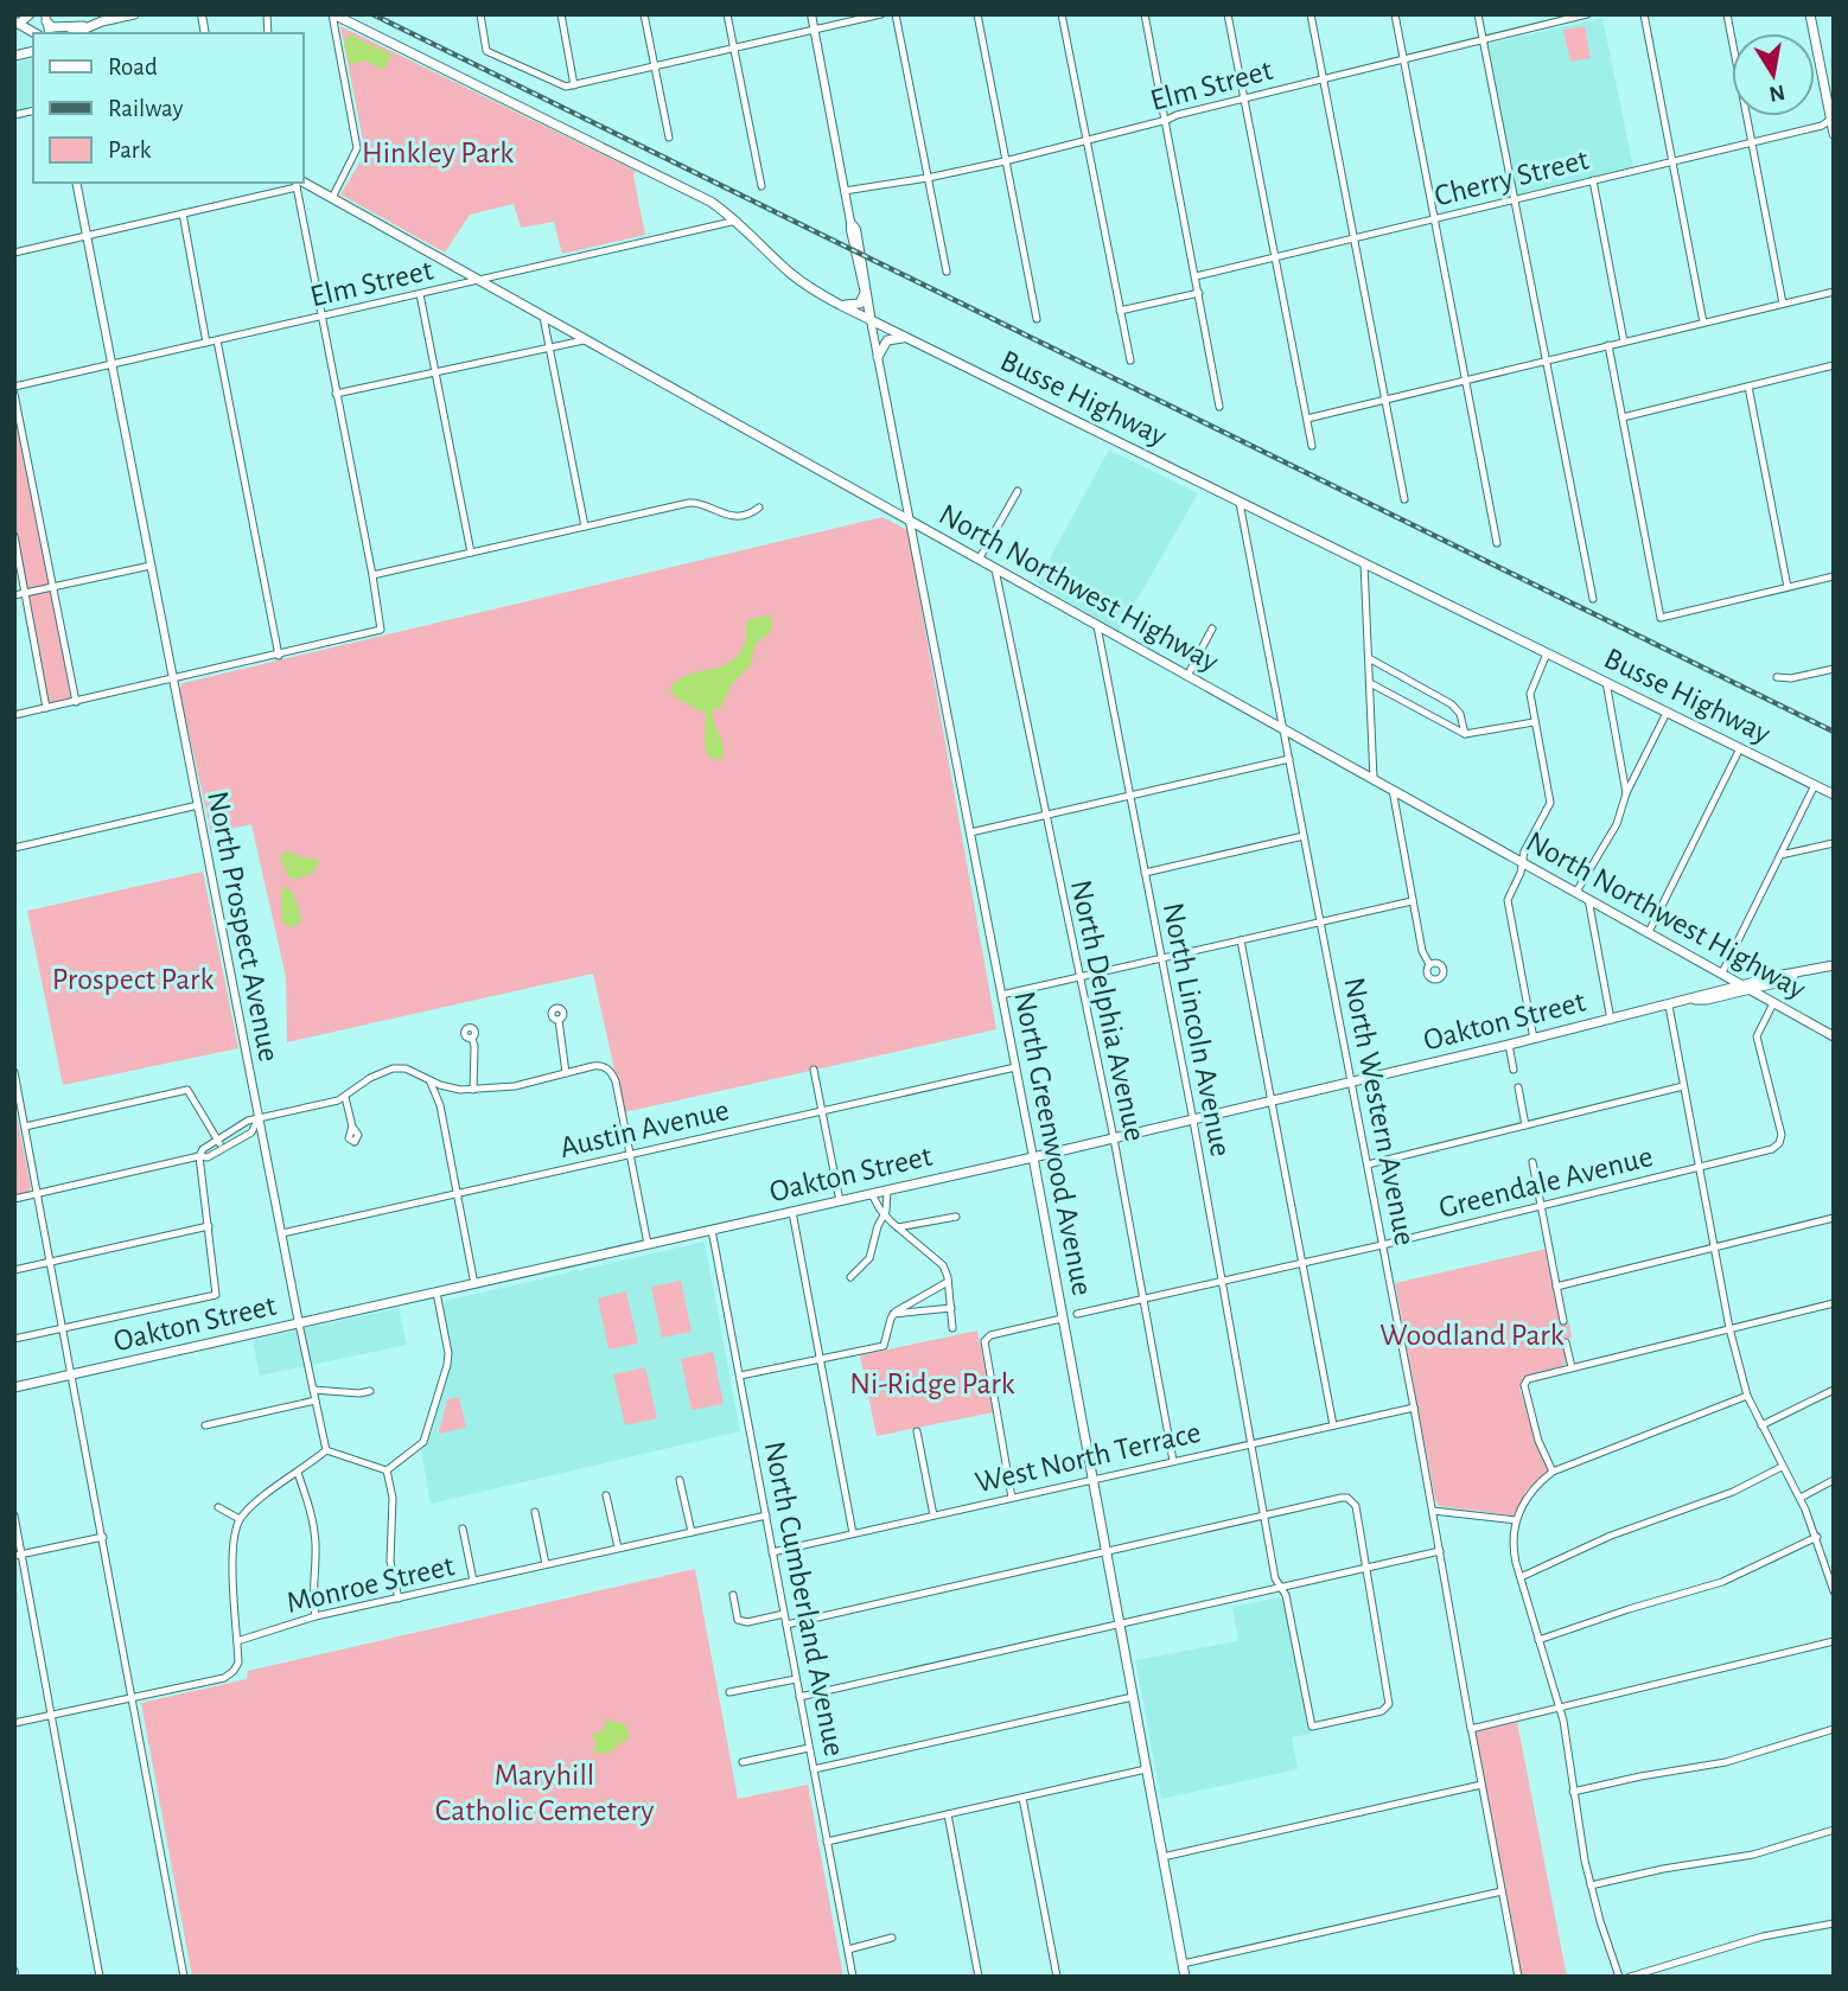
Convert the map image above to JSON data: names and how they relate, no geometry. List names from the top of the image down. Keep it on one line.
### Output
{"streets":{"main road":["Busse Highway","North Northwest Highway","Oakton Street","North Greenwood Avenue"],"street":["Elm Street","Cherry Street","North Prospect Avenue","North Delphia Avenue","North Lincoln Avenue","North Western Avenue","Austin Avenue","Greendale Avenue","West North Terrace","Monroe Street","North Cumberland Avenue"]},"crossings":[["Elm Street","Busse Highway"],["Elm Street","North Northwest Highway"],["Elm Street","North Prospect Avenue"],["Elm Street","North Greenwood Avenue"],["Busse Highway","North Western Avenue"],["Busse Highway","North Greenwood Avenue"],["North Northwest Highway","North Delphia Avenue"],["North Northwest Highway","Oakton Street"],["North Northwest Highway","North Lincoln Avenue"],["North Northwest Highway","North Western Avenue"],["North Northwest Highway","North Greenwood Avenue"],["North Northwest Highway","Greendale Avenue"],["North Prospect Avenue","Oakton Street"],["North Prospect Avenue","Austin Avenue"],["North Delphia Avenue","Oakton Street"],["North Delphia Avenue","Greendale Avenue"],["North Delphia Avenue","West North Terrace"],["Oakton Street","North Lincoln Avenue"],["Oakton Street","North Western Avenue"],["Oakton Street","North Greenwood Avenue"],["Oakton Street","North Cumberland Avenue"],["North Lincoln Avenue","Greendale Avenue"],["North Lincoln Avenue","West North Terrace"],["North Western Avenue","Greendale Avenue"],["North Western Avenue","West North Terrace"],["Austin Avenue","North Greenwood Avenue"],["North Greenwood Avenue","West North Terrace"],["West North Terrace","North Cumberland Avenue"],["Monroe Street","North Cumberland Avenue"]],"parks":["Hinkley Park","Prospect Park","Woodland Park","Ni-Ridge Park","Maryhill Catholic Cemetery"],"legend":["Road","Railway","Park"],"north":"bottom"}
